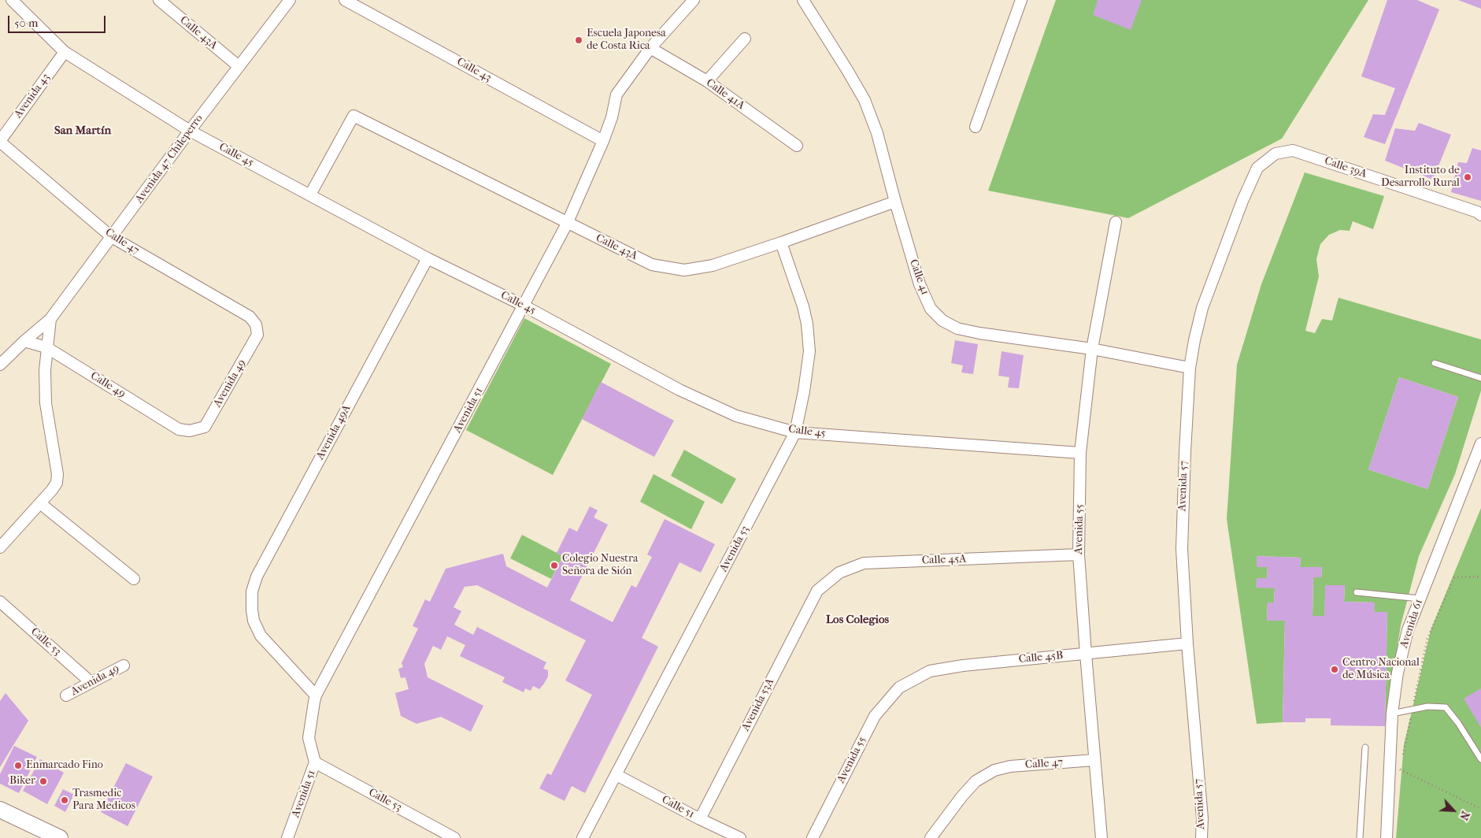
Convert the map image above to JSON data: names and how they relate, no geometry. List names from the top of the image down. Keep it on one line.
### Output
{"streets":{"street":["Calle 43A","Calle 43","Calle 41A","Avenida 43","Calle 45","Avenida 47 Chileperro","Calle 39A","Calle 47","Calle 41","Avenida 49","Calle 49","Avenida 51","Avenida 49A","Avenida 57","Avenida 55","Avenida 53","Calle 45A","Avenida 61","Calle 53","Calle 45B","Avenida 53A","Calle 51"]},"crossings":[["Calle 43A","Calle 45"],["Calle 43A","Avenida 47 Chileperro"],["Calle 43A","Calle 41"],["Calle 43A","Avenida 51"],["Calle 43A","Avenida 53"],["Calle 43","Avenida 51"],["Calle 41A","Avenida 51"],["Avenida 43","Calle 45"],["Avenida 43","Calle 47"],["Calle 45","Avenida 47 Chileperro"],["Calle 45","Avenida 51"],["Calle 45","Avenida 49A"],["Calle 45","Avenida 55"],["Calle 45","Avenida 53"],["Avenida 47 Chileperro","Calle 47"],["Avenida 47 Chileperro","Calle 49"],["Calle 39A","Avenida 57"],["Calle 47","Avenida 49"],["Calle 47","Avenida 55"],["Calle 41","Avenida 57"],["Calle 41","Avenida 55"],["Avenida 49","Calle 49"],["Avenida 49","Calle 53"],["Avenida 51","Avenida 49A"],["Avenida 51","Calle 53"],["Avenida 57","Calle 45B"],["Avenida 55","Calle 45A"],["Avenida 55","Calle 45B"],["Avenida 53","Calle 51"],["Calle 45A","Avenida 53A"],["Avenida 53A","Calle 51"]],"districts":["San Martín","Los Colegios"],"places":["Escuela Japonesa de Costa Rica","Instituto de Desarrollo Rural","Colegio Nuestra Señora de Sión","Centro Nacional de Música","Enmarcado Fino","Biker","Trasmedic Para Medicos"],"scale_bar":"50 m","north":"bottom right"}
